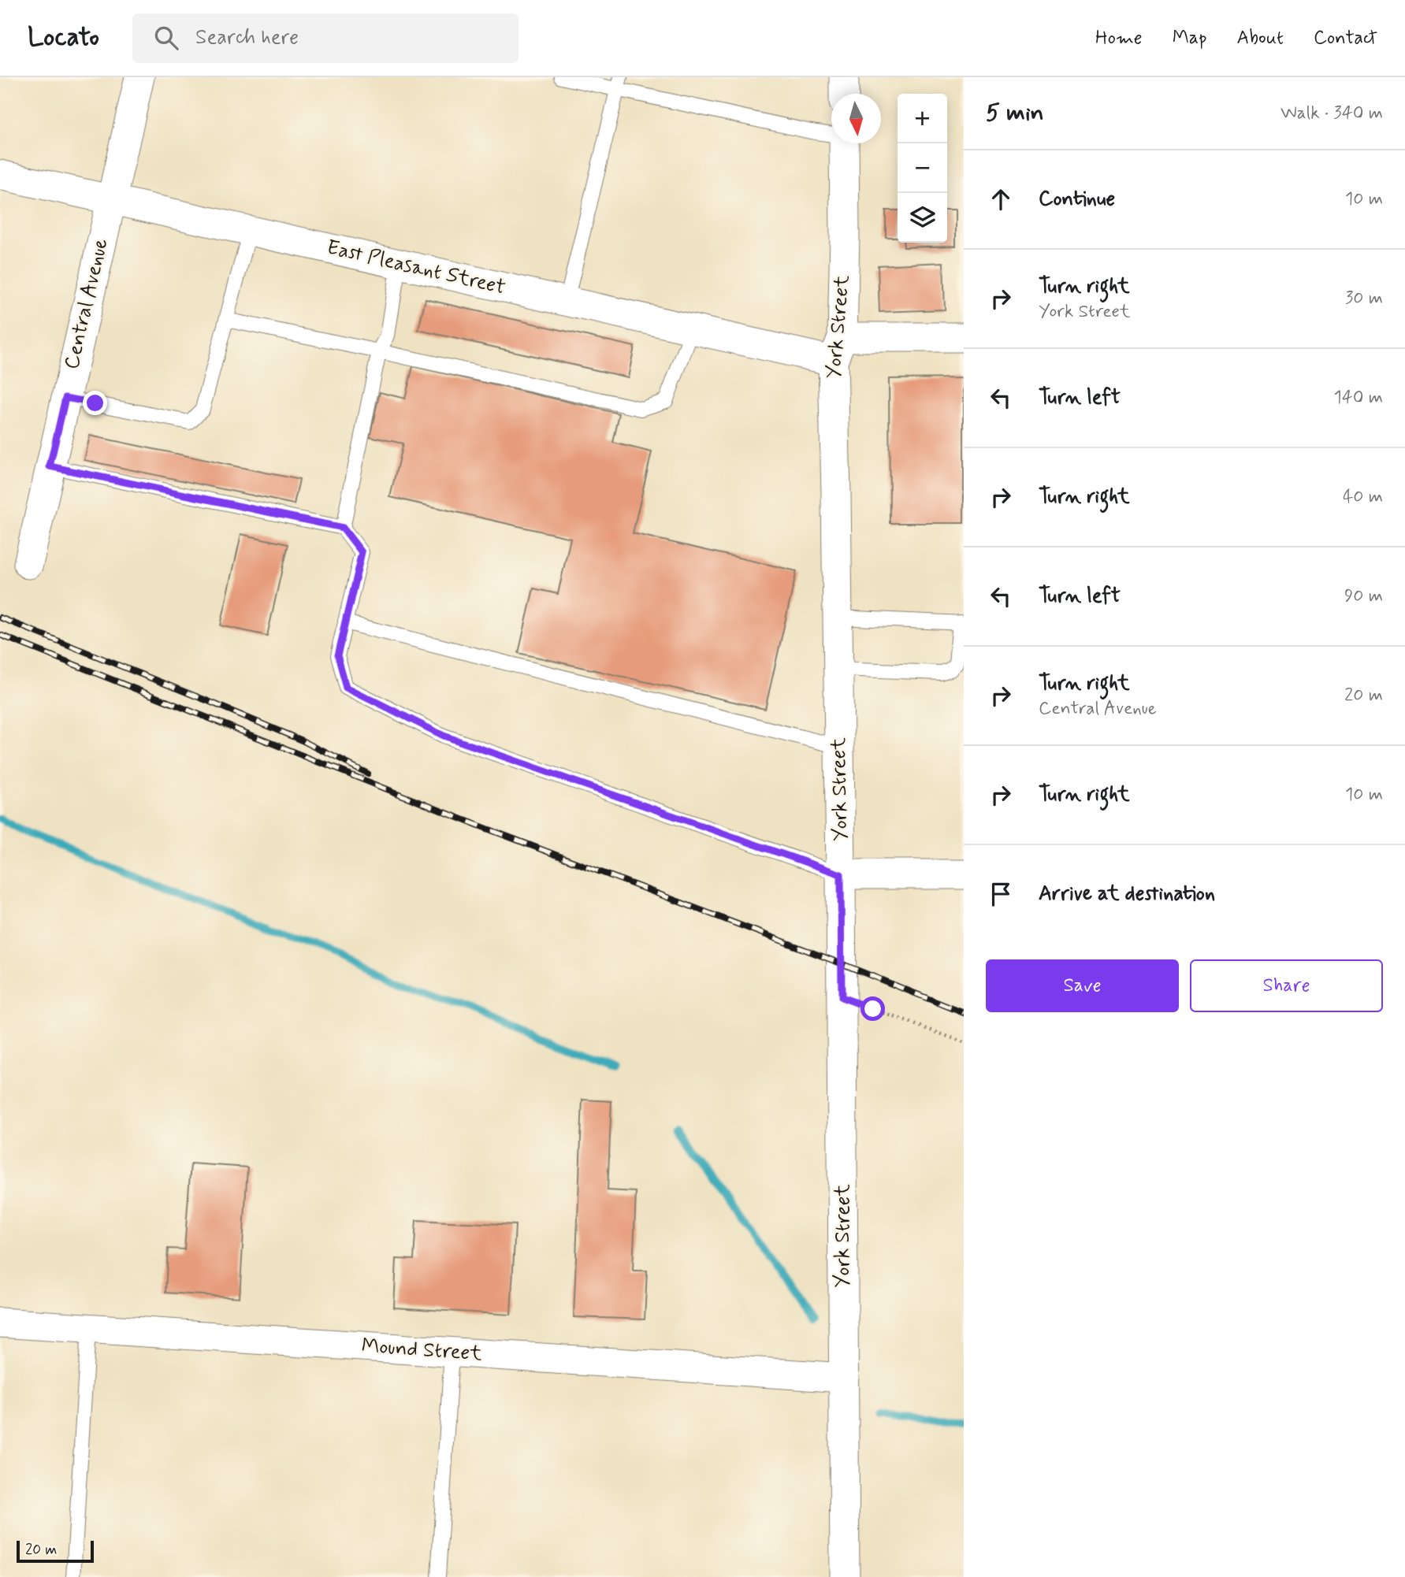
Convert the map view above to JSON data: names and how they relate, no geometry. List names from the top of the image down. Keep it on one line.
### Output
{"streets":{"street":["East Pleasant Street","Central Avenue","York Street","Mound Street"]},"crossings":[["East Pleasant Street","Central Avenue"],["East Pleasant Street","York Street"],["York Street","Mound Street"]],"scale_bar":"20 m","north":"bottom","page":{"header":"Locato","search":"Search here","nav":["Home","Map","About","Contact"],"heading":["5 min","Walk · 340 m"],"map_buttons":["+","−"],"list":[["Continue","10 m"],["Turn right","York Street","30 m"],["Turn left","140 m"],["Turn right","40 m"],["Turn left","90 m"],["Turn right","Central Avenue","20 m"],["Turn right","10 m"],"Arrive at destination"],"buttons":["Save","Share"],"scale":"20 m"}}
